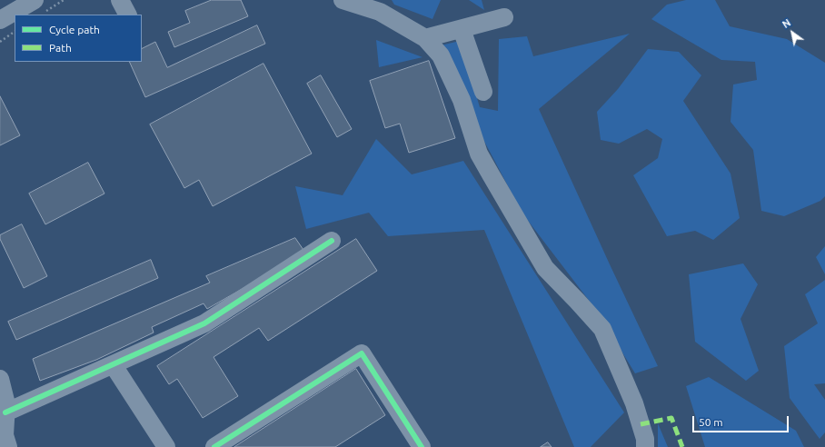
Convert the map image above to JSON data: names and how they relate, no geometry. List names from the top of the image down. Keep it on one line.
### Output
{"legend":["Cycle path","Path"],"scale_bar":"50 m","north":"top left"}
